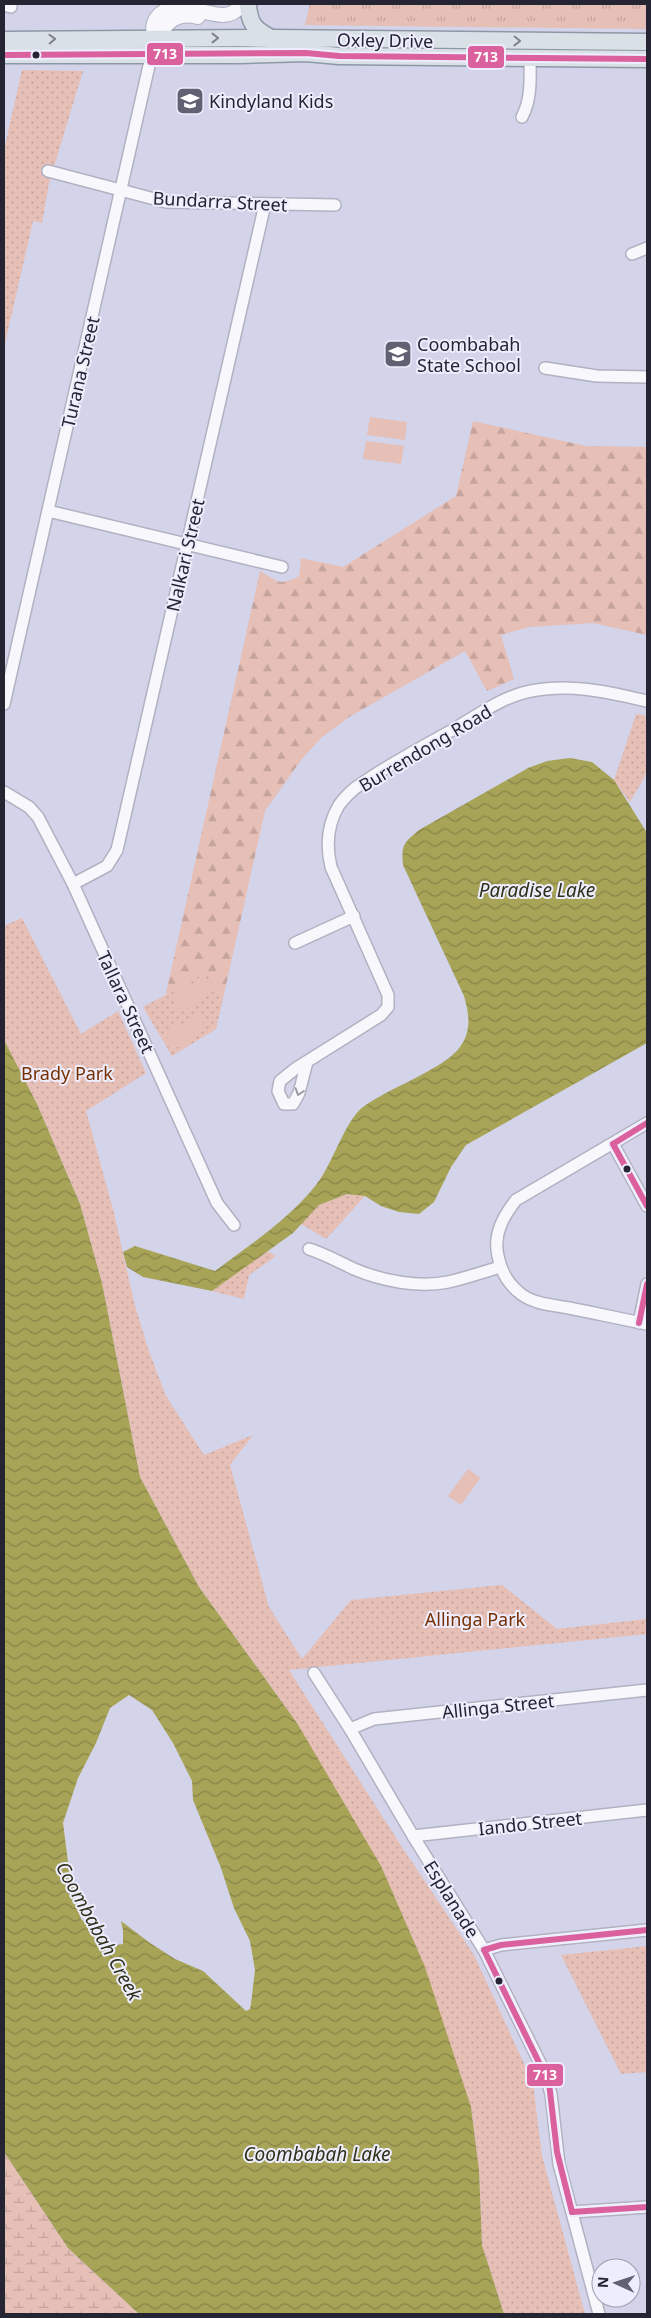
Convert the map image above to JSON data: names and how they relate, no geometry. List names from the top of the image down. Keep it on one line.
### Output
{"streets":{"main road":["Oxley Drive"],"street":["Bundarra Street","Turana Street","Nalkari Street","Burrendong Road","Tallara Street","Allinga Street","Iando Street","Esplanade"]},"crossings":[["Oxley Drive","Turana Street"],["Bundarra Street","Turana Street"],["Bundarra Street","Nalkari Street"],["Nalkari Street","Tallara Street"],["Allinga Street","Esplanade"],["Iando Street","Esplanade"]],"water":["Paradise Lake","Coombabah Creek","Coombabah Lake"],"parks":["Brady Park","Allinga Park"],"places":{"school or university":["Kindyland Kids","Coombabah State School"]},"lines":["transit line 713"],"north":"left"}
